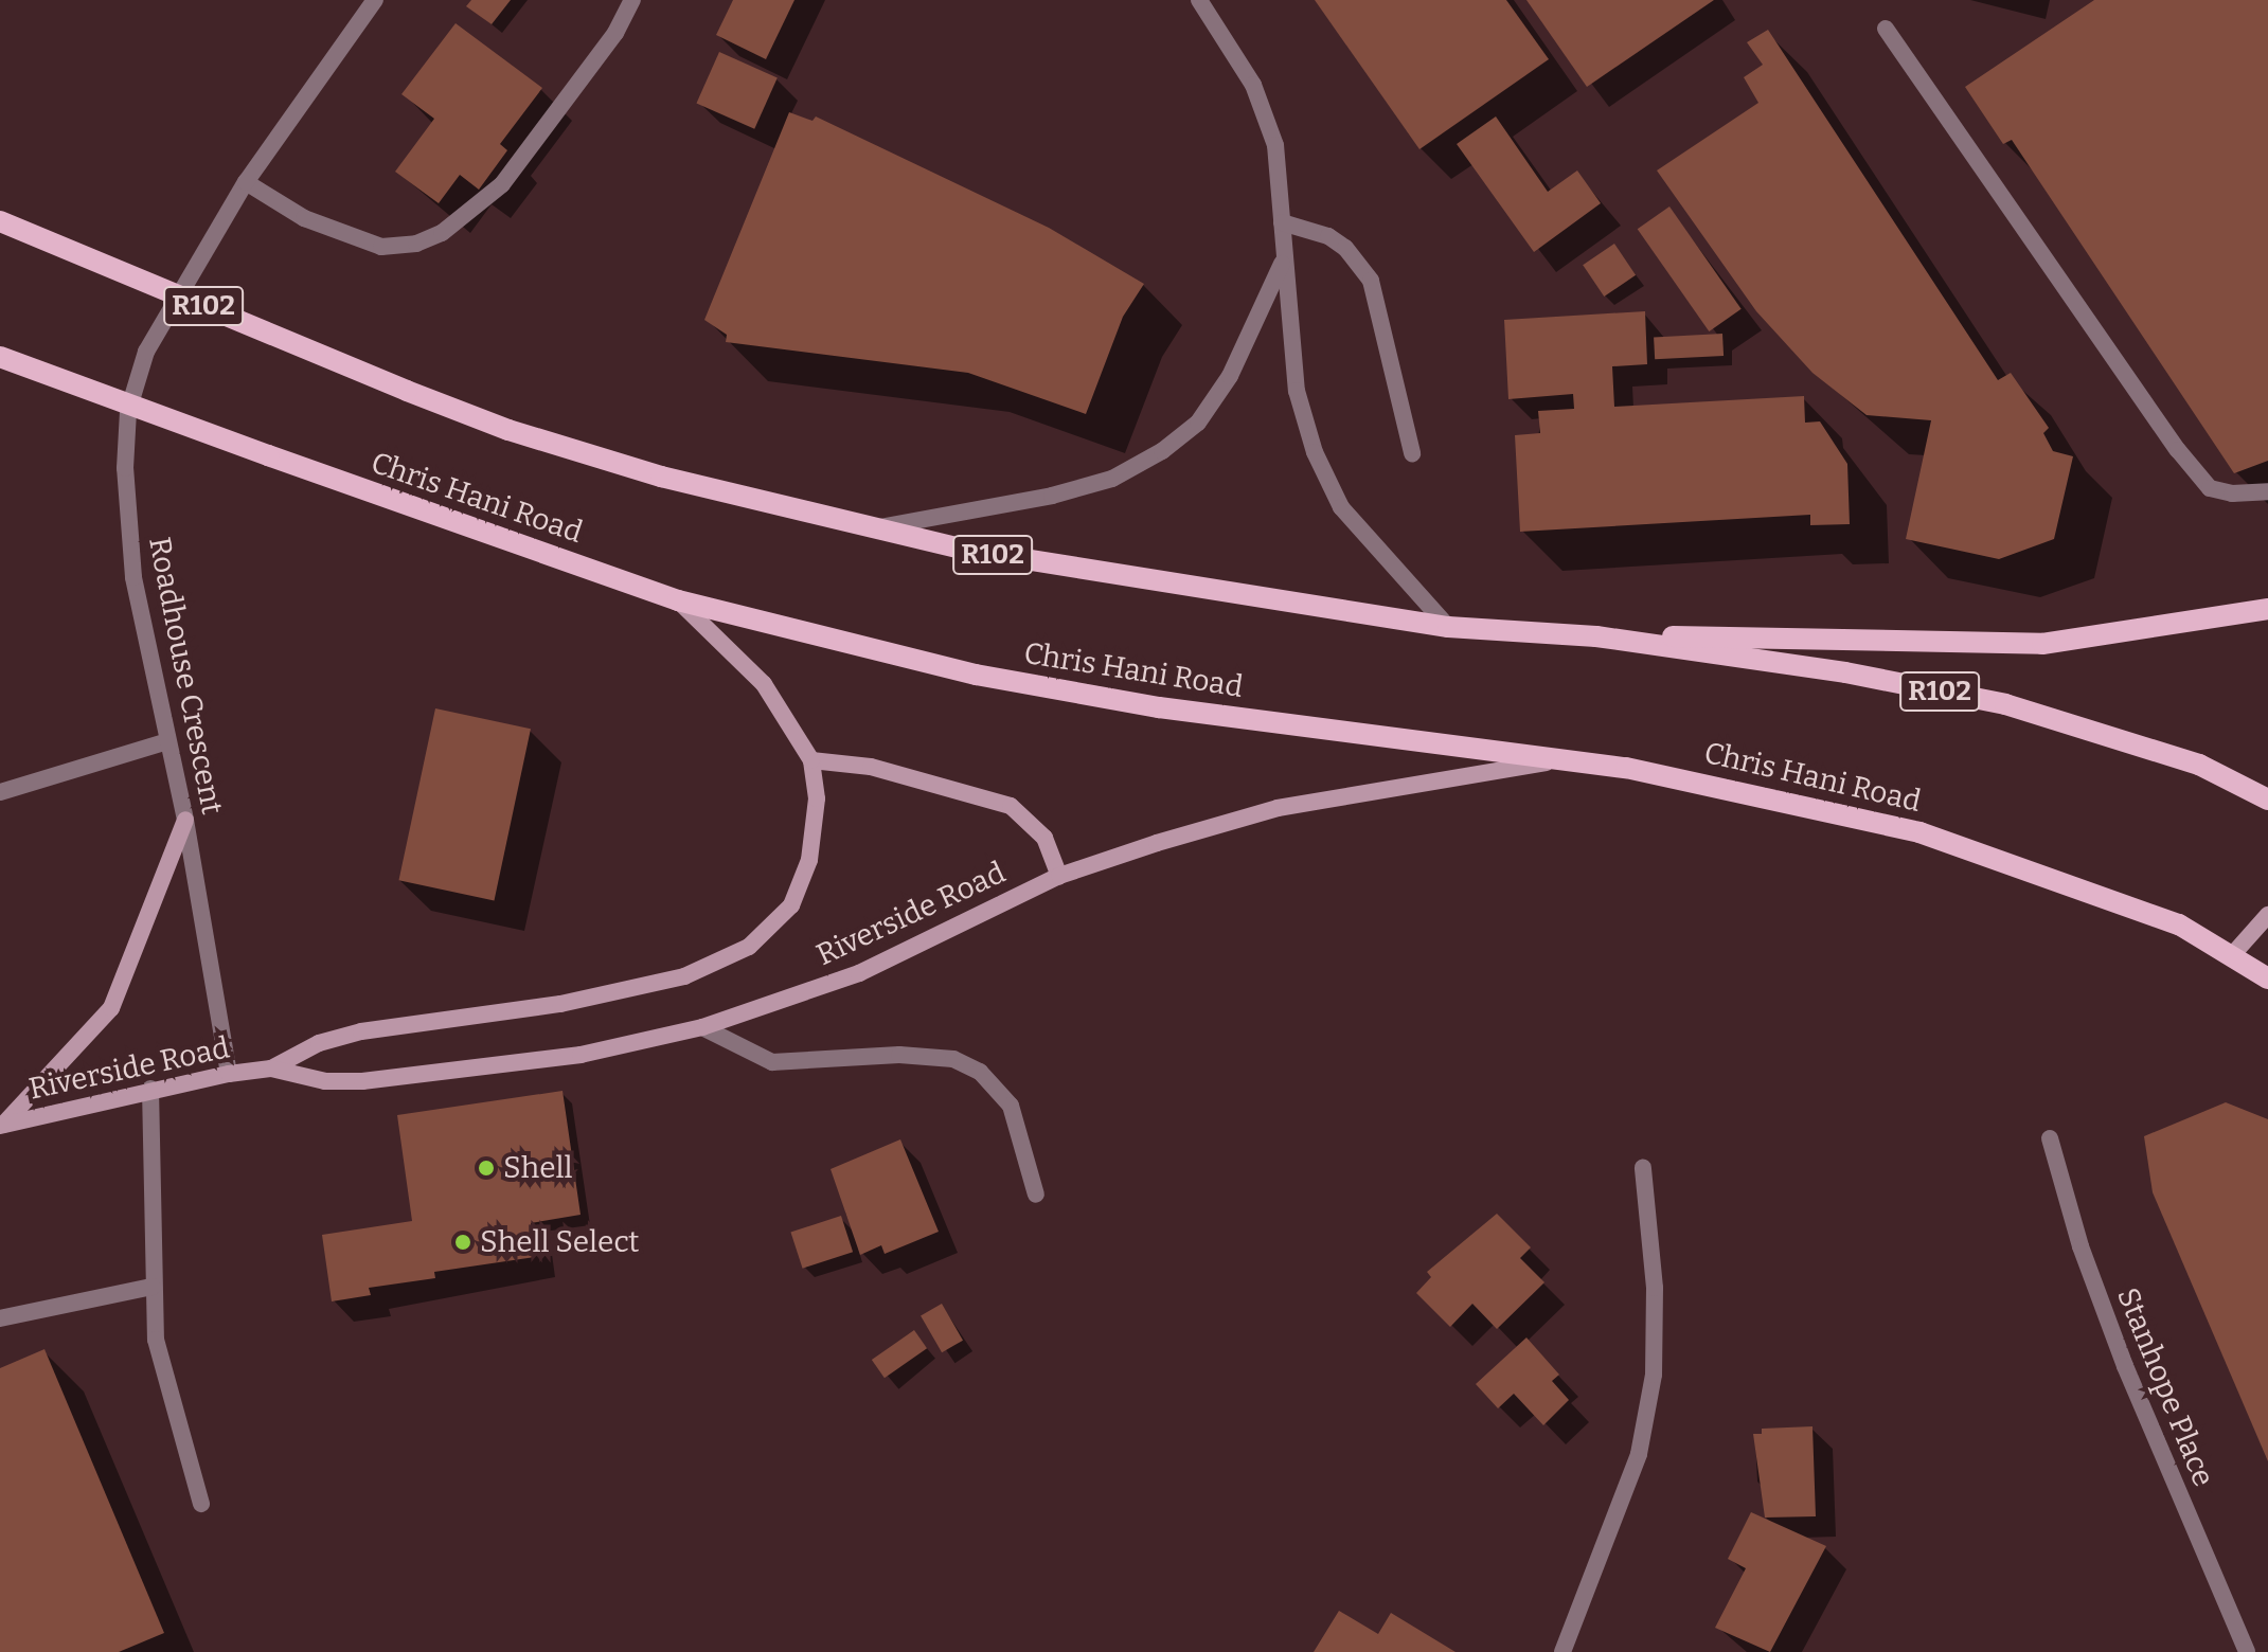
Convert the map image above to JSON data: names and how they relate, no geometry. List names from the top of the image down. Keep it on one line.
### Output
{"streets":{"main road":["R102","Chris Hani Road","Riverside Road"],"street":["Roadhouse Crescent","Stanhope Place"]},"crossings":[["Chris Hani Road","Riverside Road"],["Roadhouse Crescent","Riverside Road"]],"places":["Shell","Shell Select"]}
